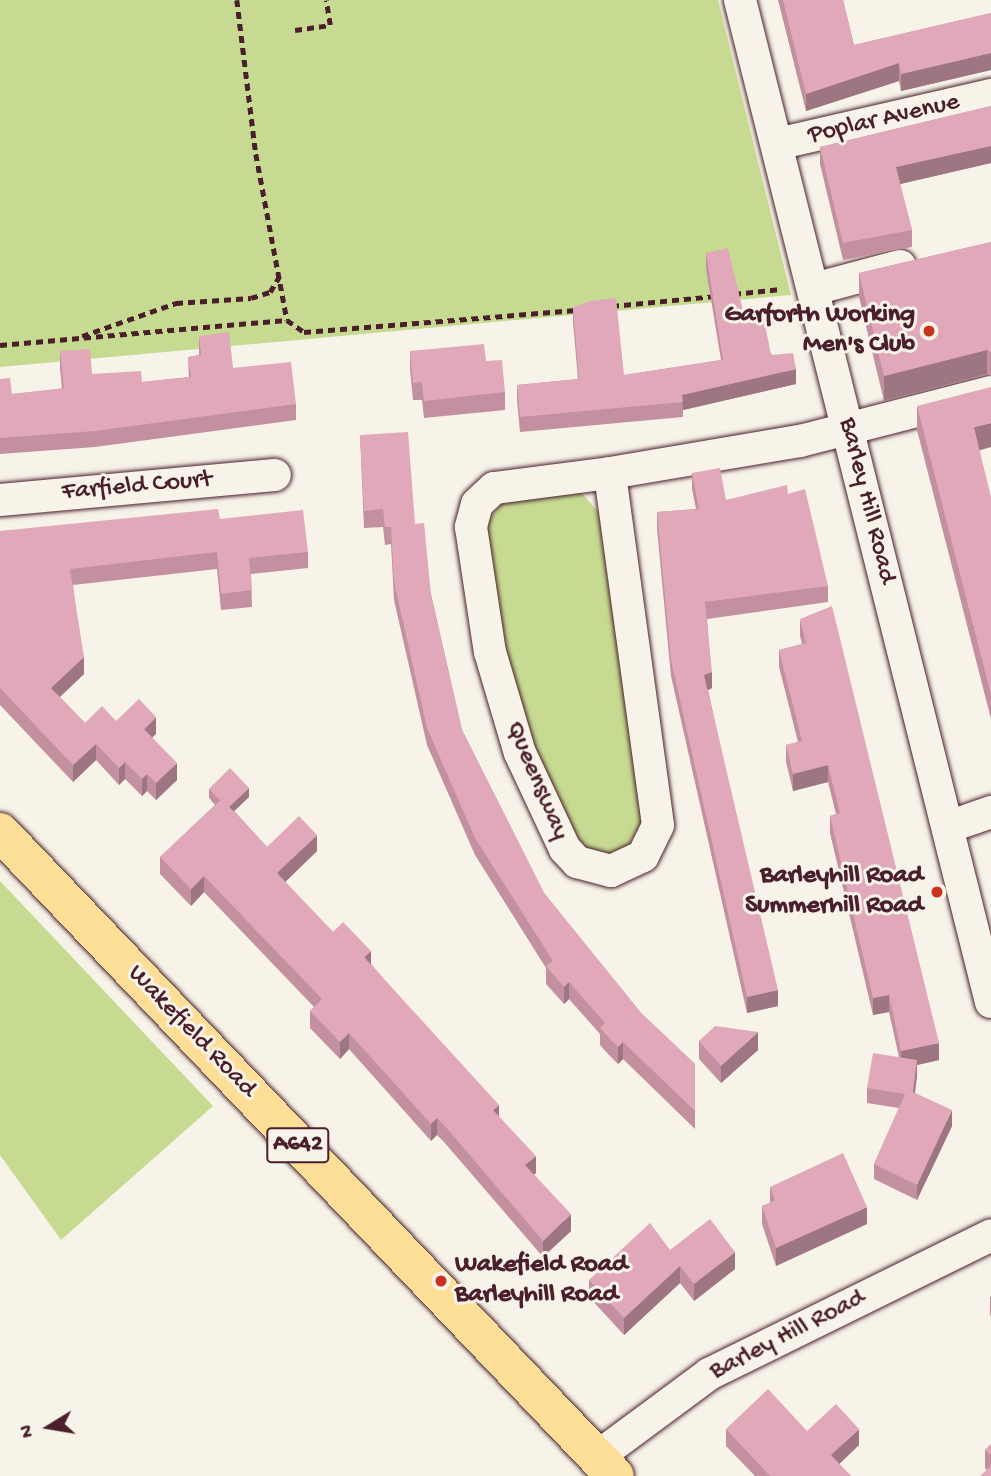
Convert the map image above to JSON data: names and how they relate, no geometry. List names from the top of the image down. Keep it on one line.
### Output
{"streets":{"main road":["Wakefield Road","A642"],"street":["Poplar Avenue","Farfield Court","Barley Hill Road","Queensway"]},"crossings":[["Poplar Avenue","Barley Hill Road"],["Barley Hill Road","Queensway"],["Barley Hill Road","Wakefield Road"]],"places":["Garforth Working Men's Club","Barleyhill Road Summerhill Road","Wakefield Road Barleyhill Road"],"north":"left"}
